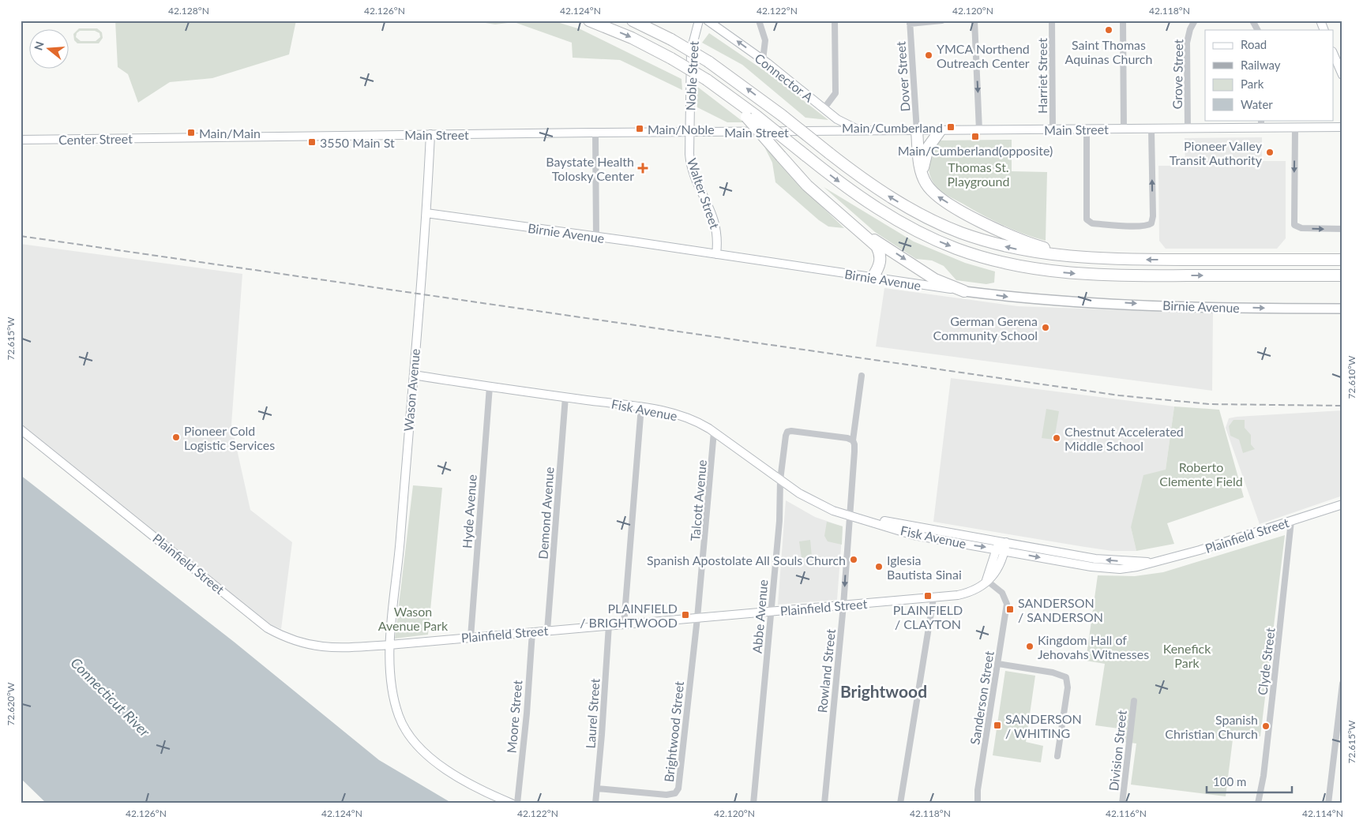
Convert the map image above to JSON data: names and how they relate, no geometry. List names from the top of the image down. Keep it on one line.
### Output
{"streets":{"main road":["Birnie Avenue"],"street":["Grove Street","Noble Street","Harriet Street","Dover Street","Connector A","Main Street","Center Street","Walter Street","Wason Avenue","Fisk Avenue","Talcott Avenue","Hyde Avenue","Demond Avenue","Plainfield Street","Abbe Avenue","Clyde Street","Rowland Street","Sanderson Street","Laurel Street","Moore Street","Brightwood Street","Division Street"]},"crossings":[["Grove Street","Main Street"],["Noble Street","Main Street"],["Noble Street","Walter Street"],["Harriet Street","Main Street"],["Dover Street","Main Street"],["Connector A","Main Street"],["Main Street","Center Street"],["Main Street","Walter Street"],["Main Street","Wason Avenue"],["Walter Street","Birnie Avenue"],["Birnie Avenue","Wason Avenue"],["Wason Avenue","Fisk Avenue"],["Wason Avenue","Plainfield Street"],["Fisk Avenue","Talcott Avenue"],["Fisk Avenue","Hyde Avenue"],["Fisk Avenue","Demond Avenue"],["Fisk Avenue","Plainfield Street"],["Fisk Avenue","Abbe Avenue"],["Fisk Avenue","Rowland Street"],["Talcott Avenue","Plainfield Street"],["Talcott Avenue","Brightwood Street"],["Hyde Avenue","Plainfield Street"],["Demond Avenue","Plainfield Street"],["Plainfield Street","Abbe Avenue"],["Plainfield Street","Clyde Street"],["Plainfield Street","Rowland Street"],["Plainfield Street","Sanderson Street"],["Plainfield Street","Laurel Street"],["Plainfield Street","Moore Street"],["Plainfield Street","Brightwood Street"],["Abbe Avenue","Rowland Street"],["Laurel Street","Brightwood Street"]],"one_way":["Connector A","Birnie Avenue"],"districts":["Brightwood"],"water":["Connecticut River"],"parks":["Thomas St. Playground","Roberto Clemente Field","Wason Avenue Park","Kenefick Park"],"places":{"other":["Saint Thomas Aquinas Church","YMCA Northend Outreach Center","Pioneer Valley Transit Authority","German Gerena Community School","Pioneer Cold Logistic Services","Chestnut Accelerated Middle School","Spanish Apostolate All Souls Church","Iglesia Bautista Sinai","Kingdom Hall of Jehovahs Witnesses","Spanish Christian Church"],"transit":["Main/Cumberland","Main/Noble","Main/Main","Main/Cumberland(opposite)","3550 Main St","PLAINFIELD / CLAYTON","SANDERSON / SANDERSON","PLAINFIELD / BRIGHTWOOD","SANDERSON / WHITING"],"health":["Baystate Health Tolosky Center"]},"legend":["Road","Railway","Park","Water"],"scale_bar":"100 m","north":"left","coordinates":["42.128°N","42.126°N","42.124°N","42.122°N","42.120°N","42.118°N","72.615°W","72.610°W","72.620°W","42.116°N","42.114°N"]}
